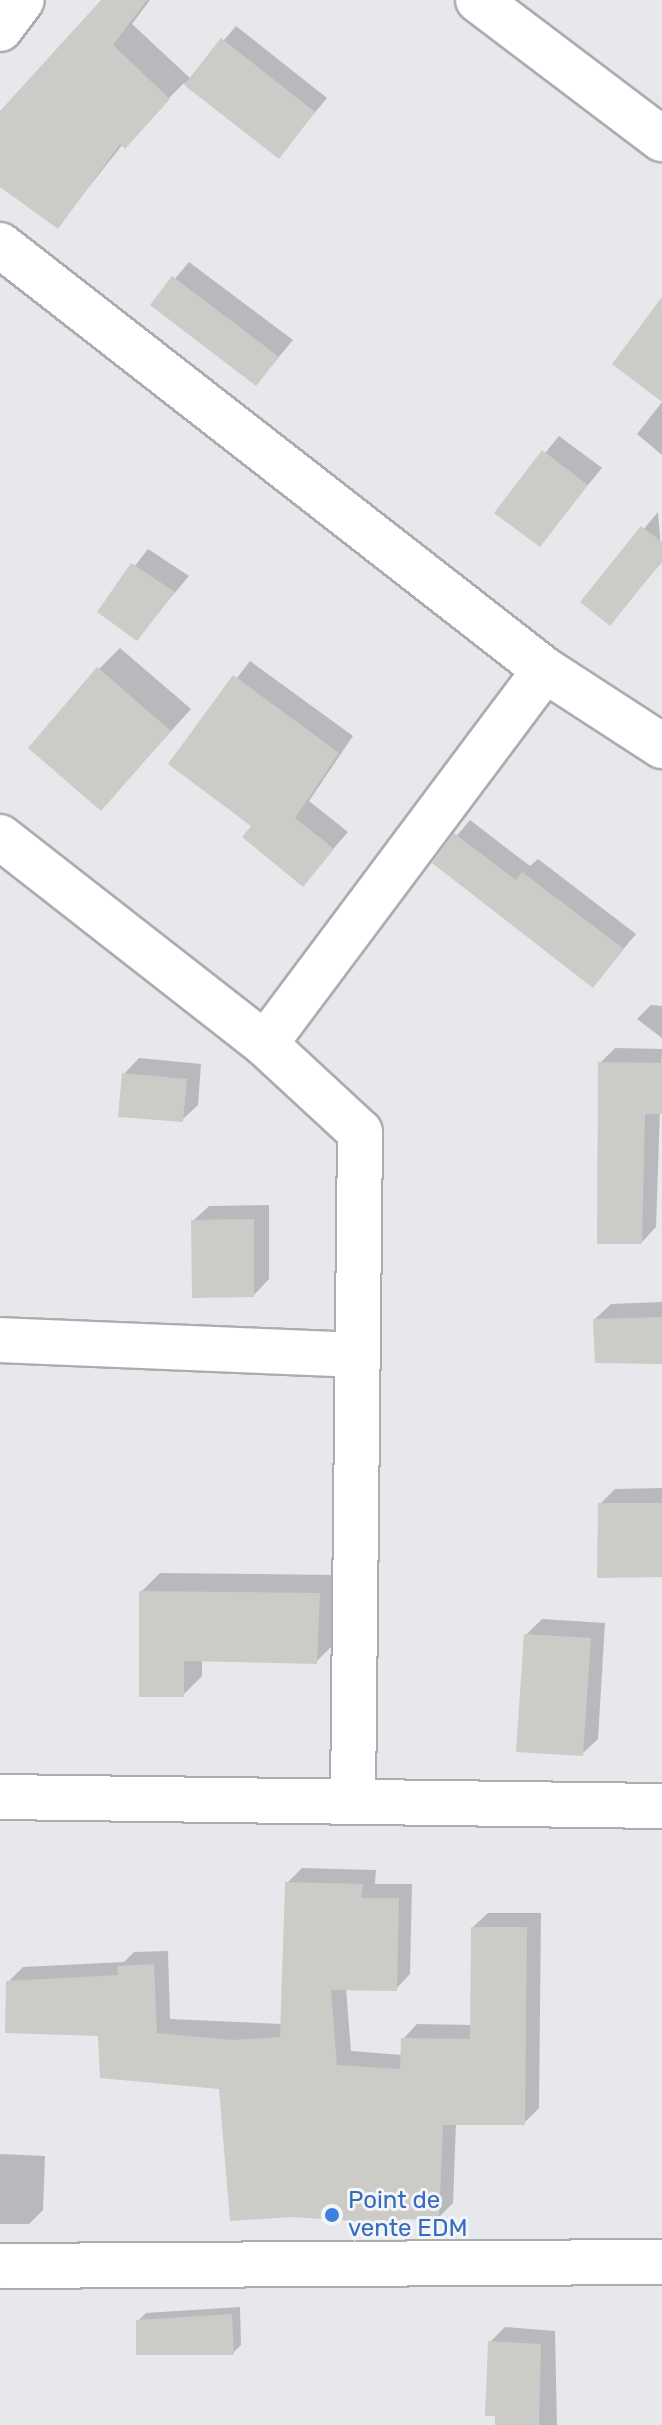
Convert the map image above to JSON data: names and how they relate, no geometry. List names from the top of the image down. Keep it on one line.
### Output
{"places":["Point de vente EDM"]}
